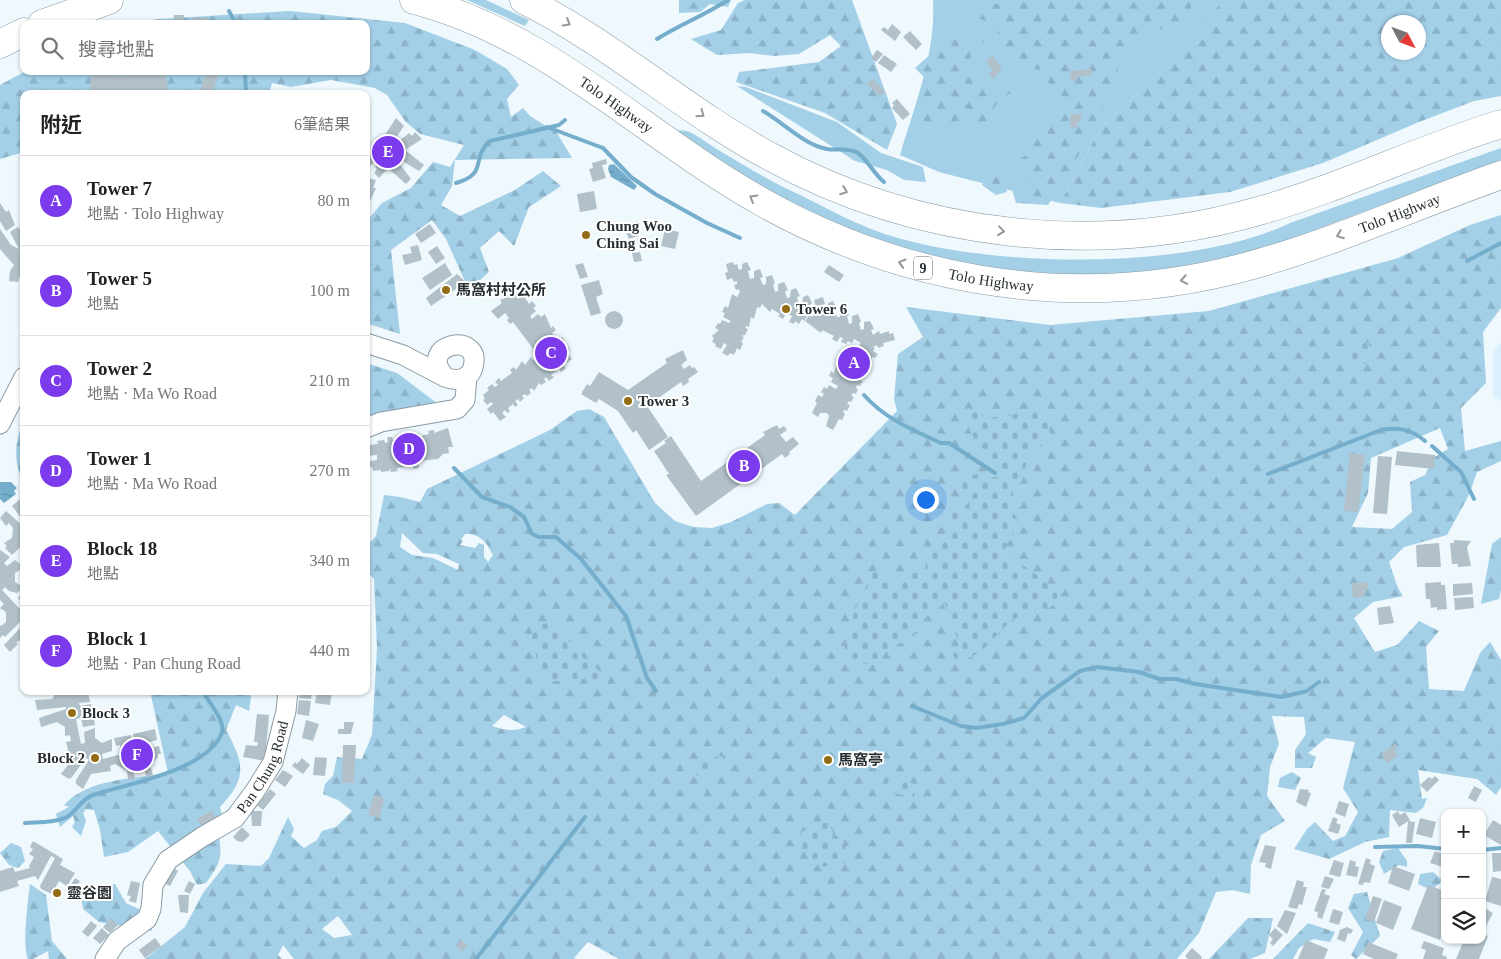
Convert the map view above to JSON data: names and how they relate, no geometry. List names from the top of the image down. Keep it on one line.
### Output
{"streets":{"highway":["Tolo Highway","9"],"street":["Pan Chung Road"]},"places":["Chung Woo Ching Sai","馬窩村村公所","Tower 6","Tower 3","Block 3","Block 2","馬窩亭","靈谷園"],"north":"bottom right","page":{"search":"搜尋地點","heading":["附近","6筆結果"],"pins":["E","C","A","D","B","F"],"list":[{"mark":"A","name":"Tower 7","note":"地點 · Tolo Highway","value":"80 m"},{"mark":"B","name":"Tower 5","note":"地點","value":"100 m"},{"mark":"C","name":"Tower 2","note":"地點 · Ma Wo Road","value":"210 m"},{"mark":"D","name":"Tower 1","note":"地點 · Ma Wo Road","value":"270 m"},{"mark":"E","name":"Block 18","note":"地點","value":"340 m"},{"mark":"F","name":"Block 1","note":"地點 · Pan Chung Road","value":"440 m"}],"map_buttons":["+","−"]}}
